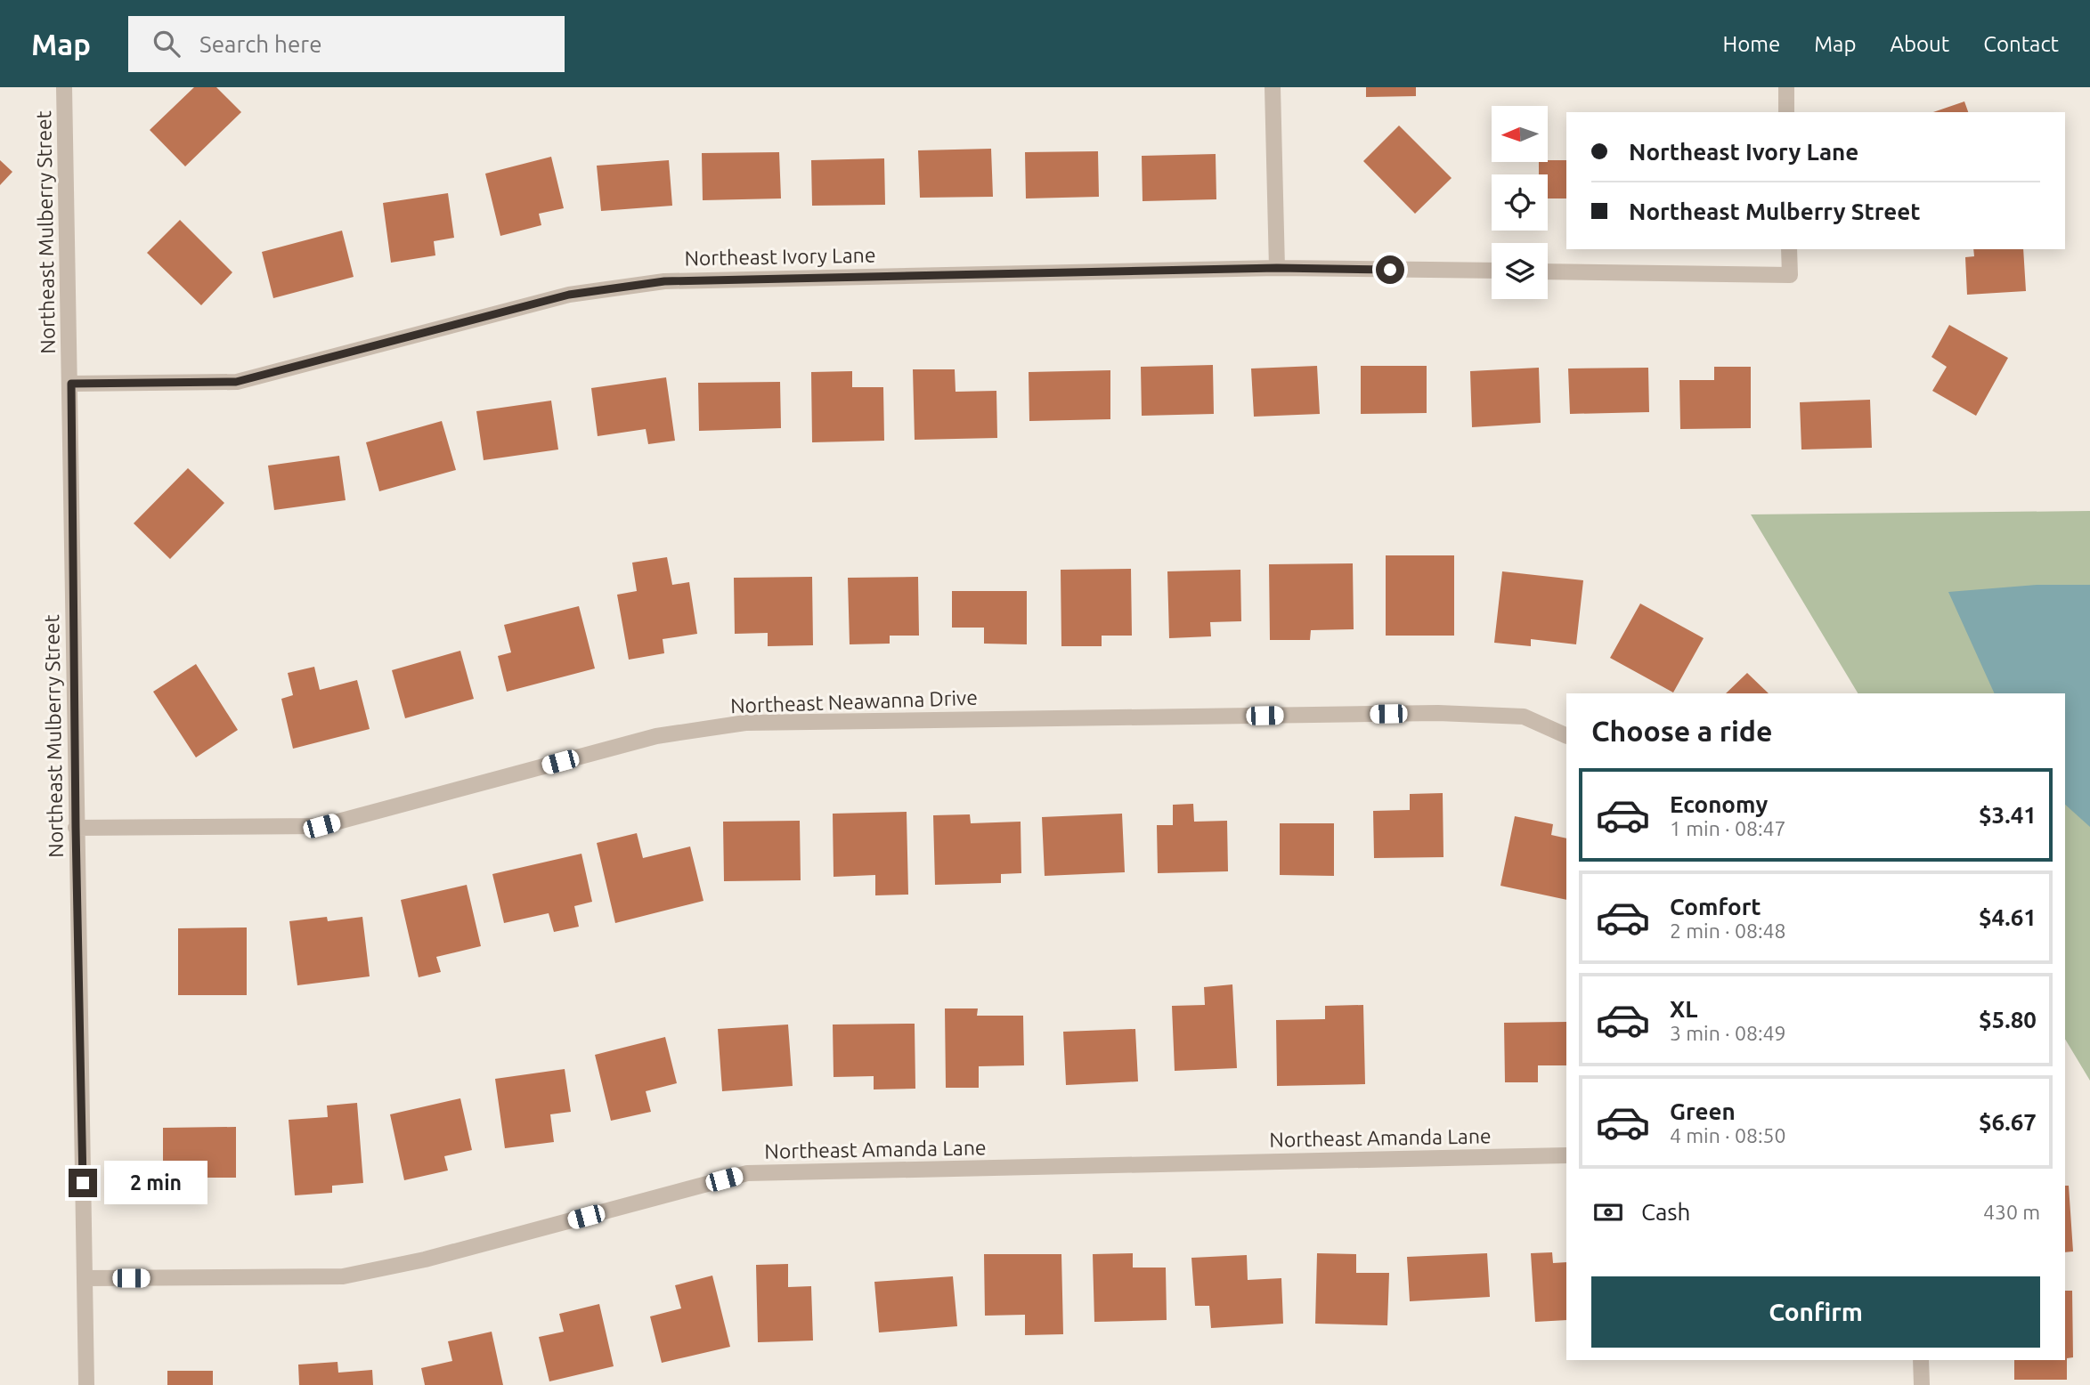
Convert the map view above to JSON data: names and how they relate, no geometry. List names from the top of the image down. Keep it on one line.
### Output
{"streets":{"street":["Northeast Mulberry Street","Northeast Ivory Lane","Northeast Neawanna Drive","Northeast Amanda Lane"]},"crossings":[["Northeast Mulberry Street","Northeast Ivory Lane"],["Northeast Mulberry Street","Northeast Neawanna Drive"],["Northeast Mulberry Street","Northeast Amanda Lane"]],"north":"left","page":{"header":"Map","search":"Search here","nav":["Home","Map","About","Contact"],"banner":["Northeast Ivory Lane","Northeast Mulberry Street"],"heading":"Choose a ride","list":[{"name":"Economy","note":"1 min · 08:47","value":"$3.41"},{"name":"Comfort","note":"2 min · 08:48","value":"$4.61"},{"name":"XL","note":"3 min · 08:49","value":"$5.80"},{"name":"Green","note":"4 min · 08:50","value":"$6.67"}],"bubble":"2 min","pay":["Cash","430 m"],"buttons":"Confirm"}}
